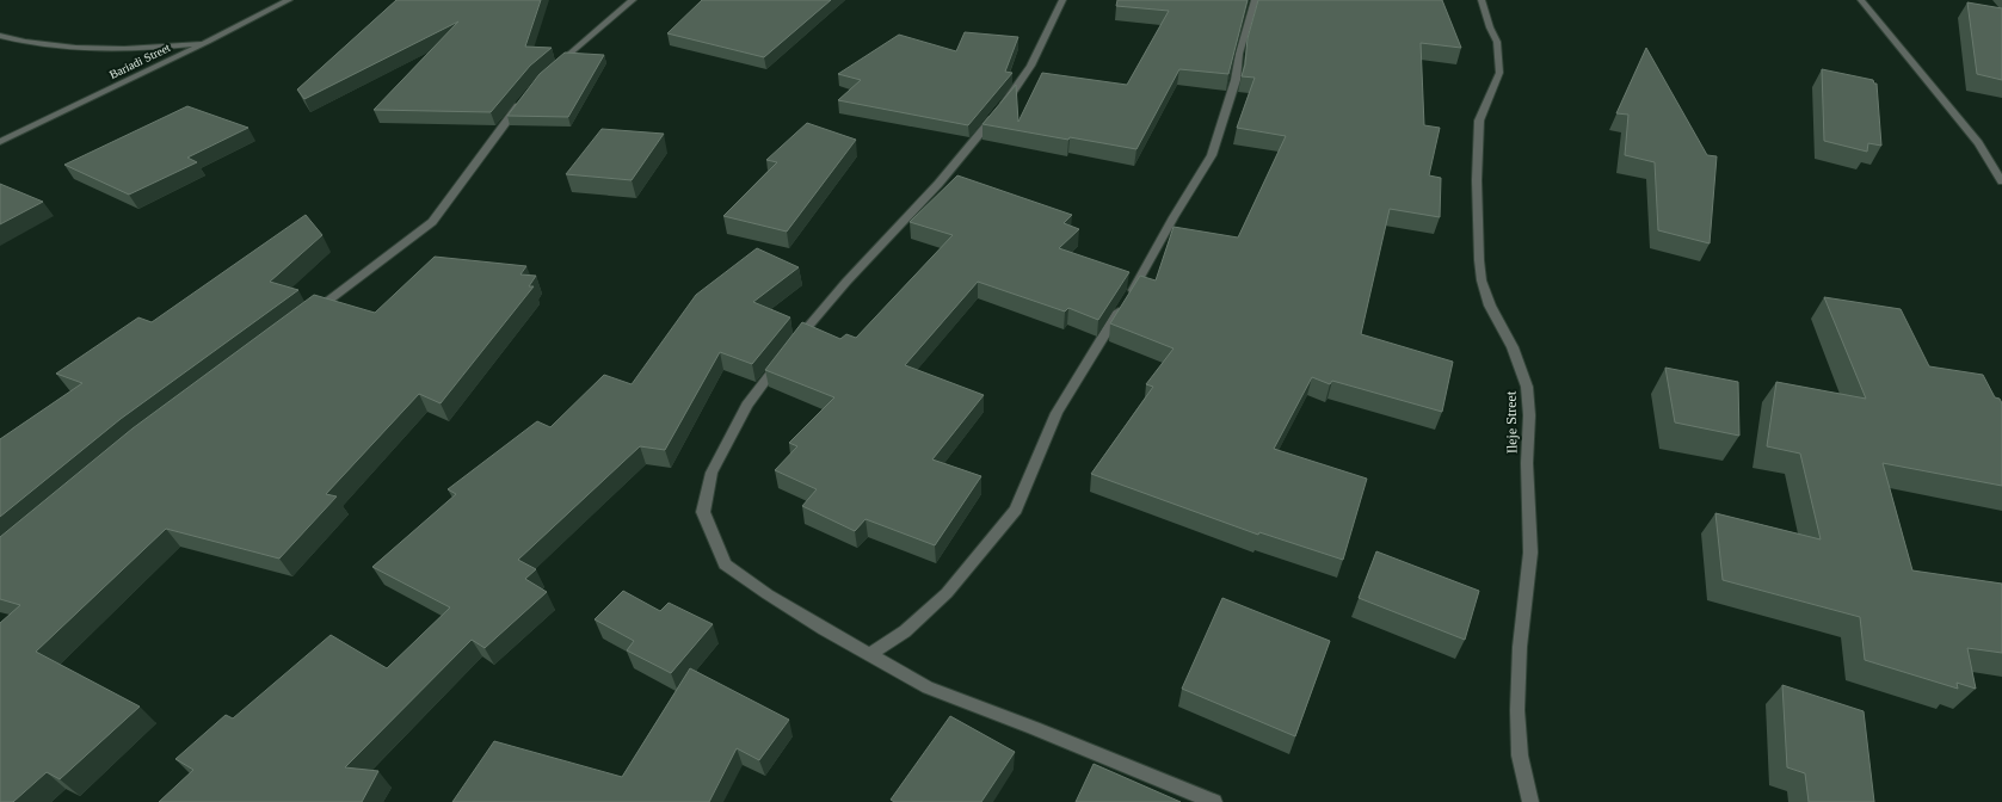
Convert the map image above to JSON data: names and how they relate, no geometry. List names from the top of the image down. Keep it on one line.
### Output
{"streets":{"street":["Bariadi Street","Ileje Street"]}}
